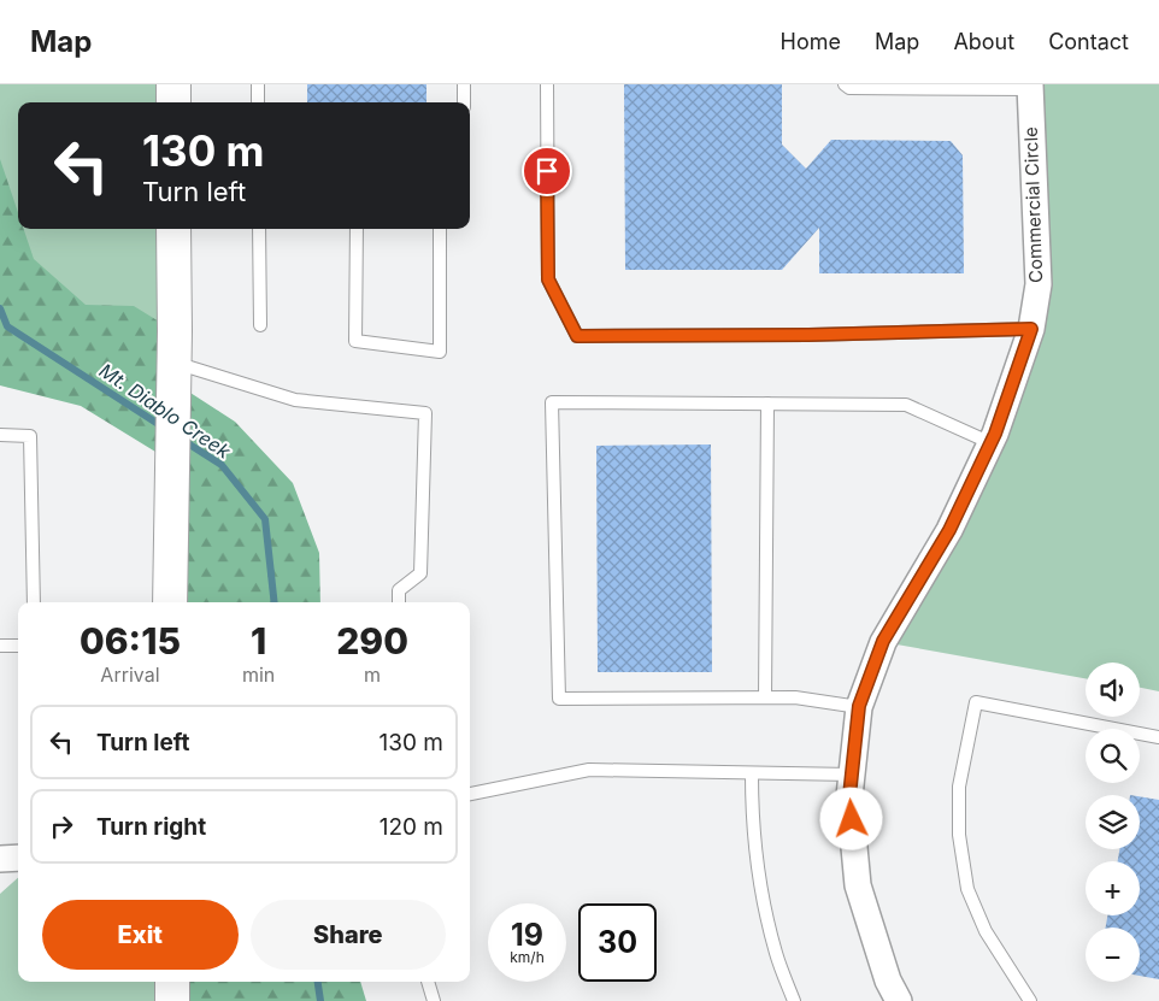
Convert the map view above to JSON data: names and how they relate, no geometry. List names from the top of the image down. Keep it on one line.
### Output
{"streets":{"street":["Commercial Circle"]},"water":["Mt. Diablo Creek"],"page":{"header":"Map","nav":["Home","Map","About","Contact"],"turn":["130 m","Turn left"],"eta":["06:15","Arrival","1","min","290","m"],"map_buttons":["+","−"],"list":[{"name":"Turn left","value":"130 m"},{"name":"Turn right","value":"120 m"}],"buttons":["Exit","Share"],"speed":"19 km/h","limit":"30"}}
